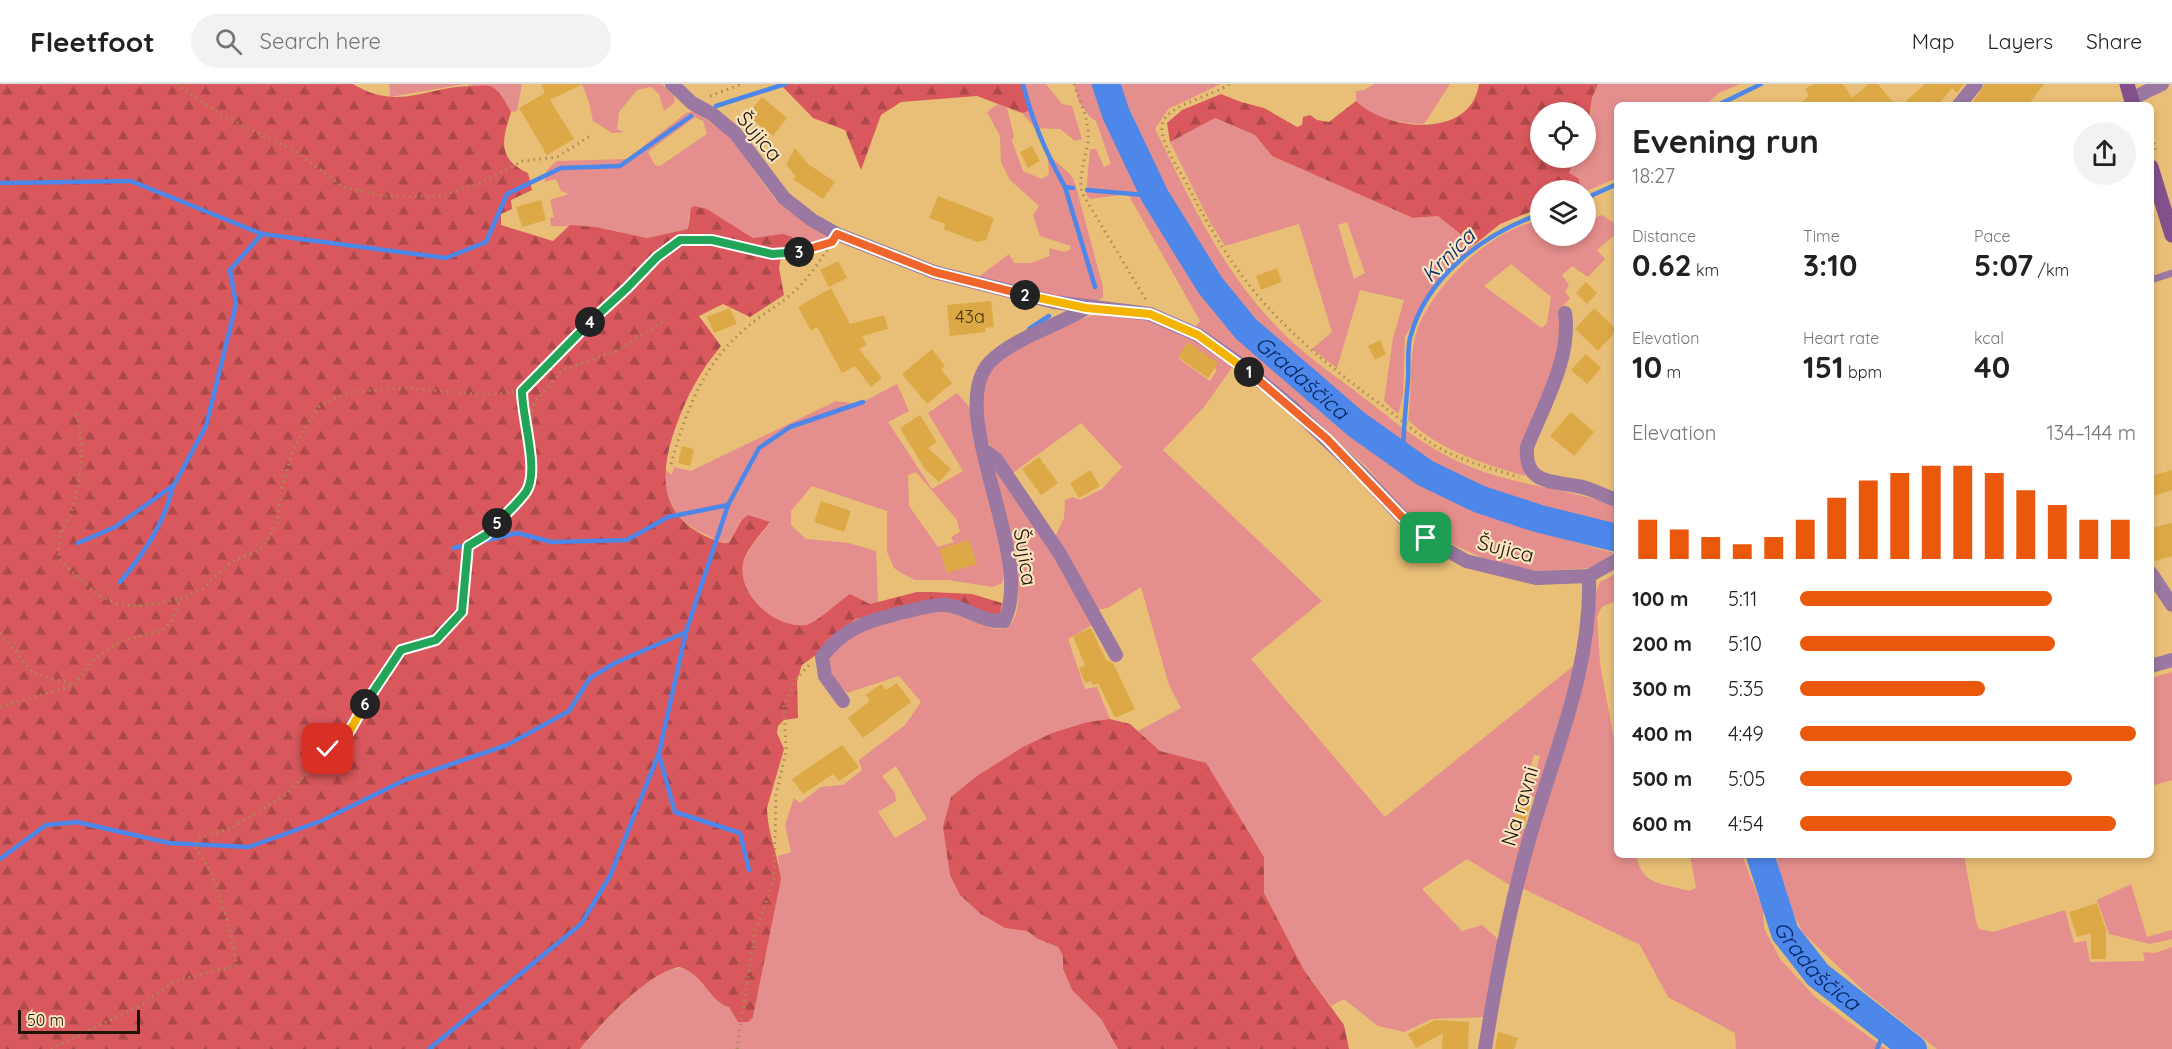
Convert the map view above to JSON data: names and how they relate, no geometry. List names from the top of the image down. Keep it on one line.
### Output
{"streets":{"street":["Šujica","Na ravni"]},"crossings":[["Šujica","Na ravni"]],"water":["Krnica","Gradaščica"],"house_numbers":["43a"],"scale_bar":"50 m","page":{"header":"Fleetfoot","search":"Search here","nav":["Map","Layers","Share"],"heading":["Evening run","18:27"],"stats":[["Distance","0.62 km"],["Time","3:10"],["Pace","5:07 /km"],["Elevation","10 m"],["Heart rate","151 bpm"],["kcal","40"]],"pins":["3","2","4","1","5","6"],"chart":["Elevation","134–144 m"],"list":[{"name":"100 m","note":"5:11"},{"name":"200 m","note":"5:10"},{"name":"300 m","note":"5:35"},{"name":"400 m","note":"4:49"},{"name":"500 m","note":"5:05"},{"name":"600 m","note":"4:54"}],"scale":"50 m"}}
